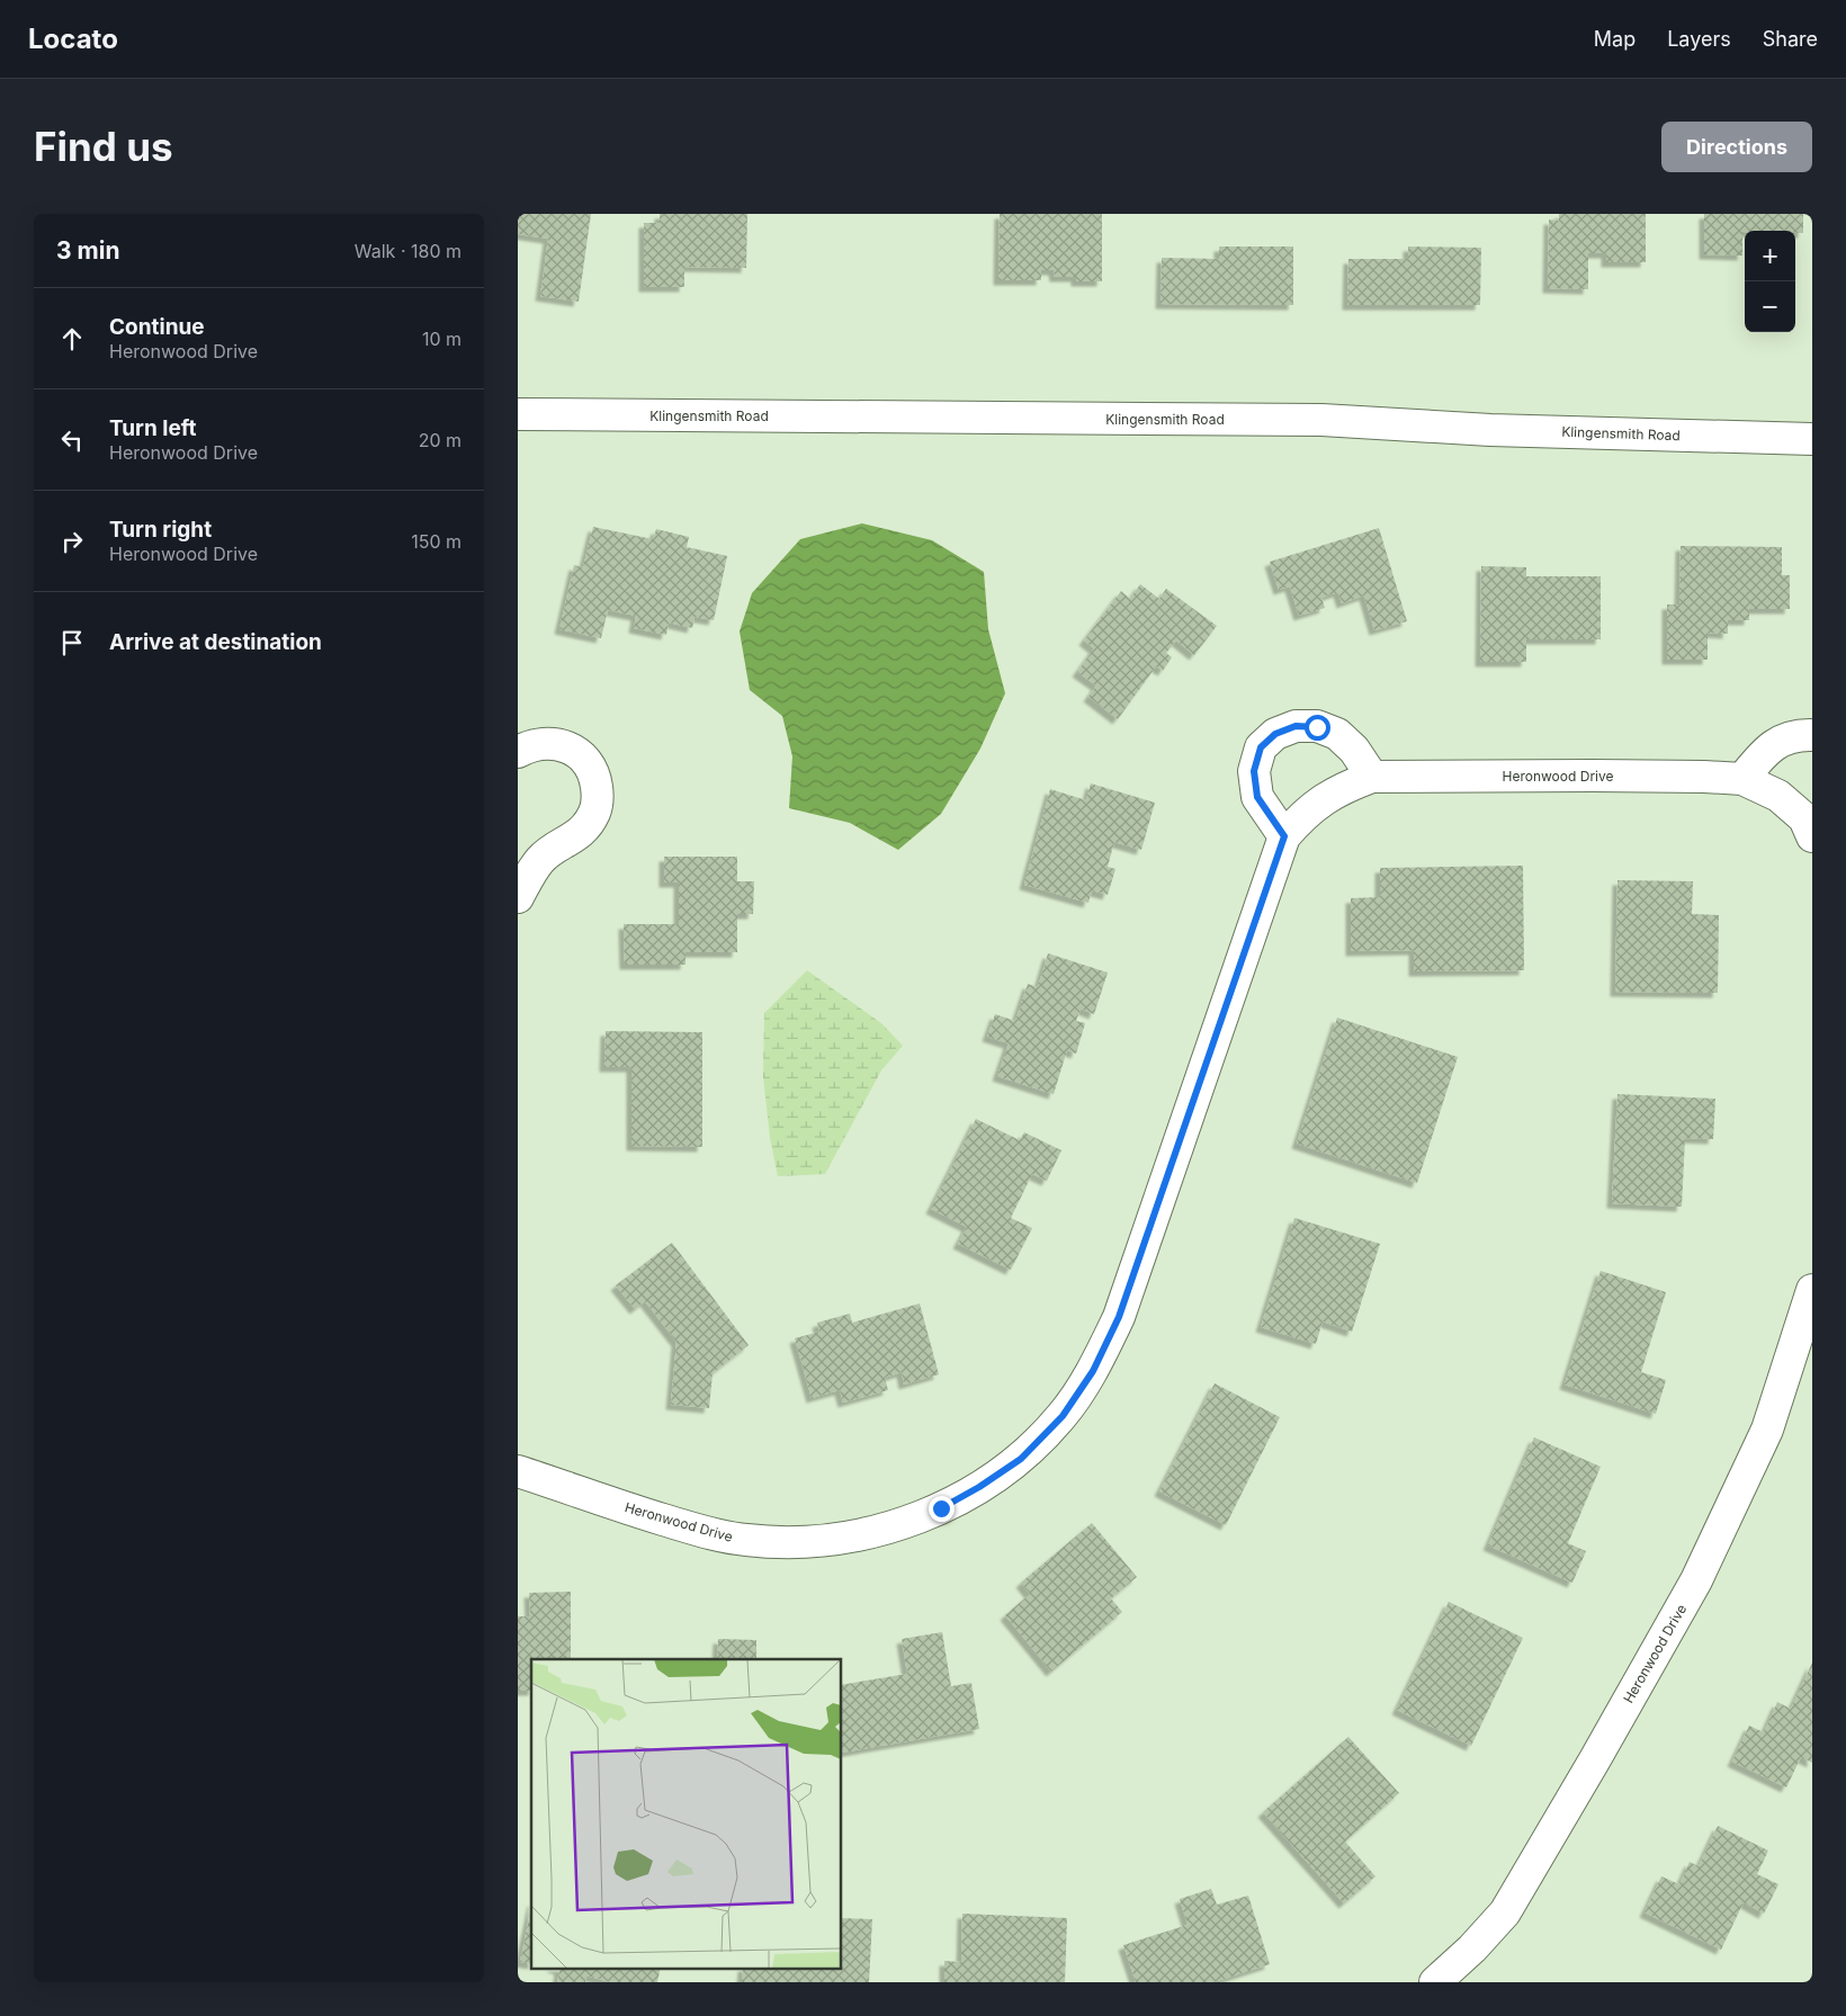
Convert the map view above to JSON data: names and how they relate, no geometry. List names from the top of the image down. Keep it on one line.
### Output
{"streets":{"street":["Klingensmith Road","Heronwood Drive"]},"page":{"header":"Locato","nav":["Map","Layers","Share"],"buttons":"Directions","title":"Find us","heading":["3 min","Walk · 180 m"],"map_buttons":["+","−"],"list":[["Continue","Heronwood Drive","10 m"],["Turn left","Heronwood Drive","20 m"],["Turn right","Heronwood Drive","150 m"],"Arrive at destination"]}}
